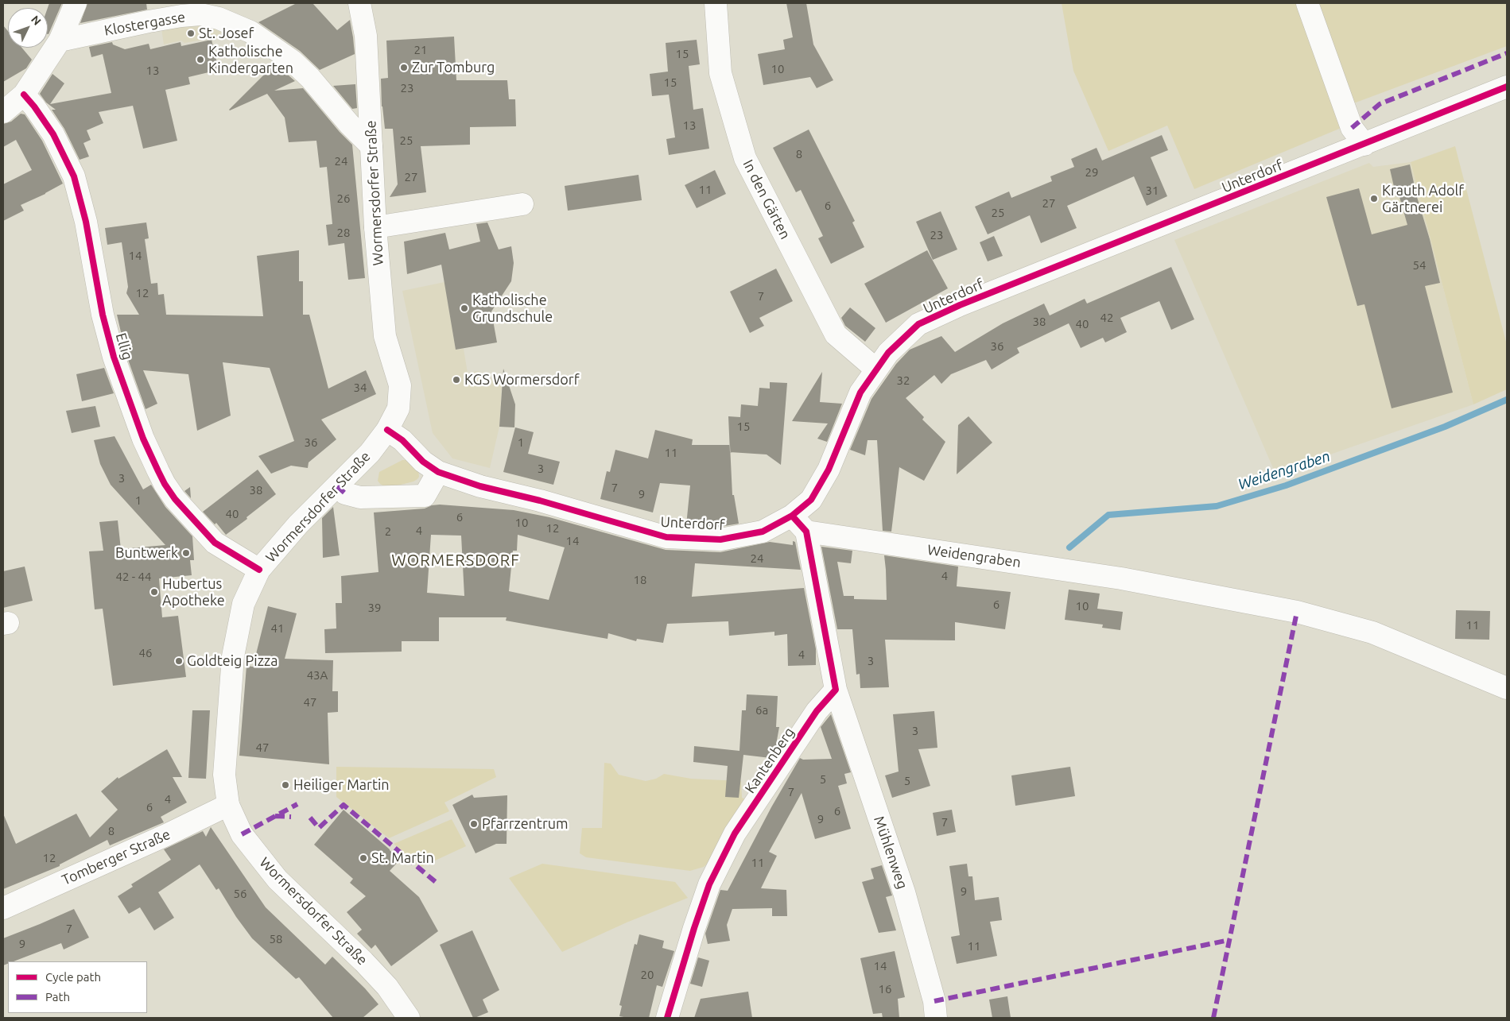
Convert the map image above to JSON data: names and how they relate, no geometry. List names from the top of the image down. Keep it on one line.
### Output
{"streets":{"street":["Klostergasse","Unterdorf","Wormersdorfer Straße","In den Gärten","Ellig","Weidengraben","Kantenberg","Mühlenweg","Tomberger Straße"]},"crossings":[["Klostergasse","Wormersdorfer Straße"],["Unterdorf","Wormersdorfer Straße"],["Unterdorf","In den Gärten"],["Unterdorf","Weidengraben"],["Wormersdorfer Straße","Ellig"],["Wormersdorfer Straße","Tomberger Straße"],["Kantenberg","Mühlenweg"]],"districts":["WORMERSDORF"],"water":["Weidengraben"],"places":["St. Josef","Katholische Kindergarten","Zur Tomburg","Krauth Adolf Gärtnerei","Katholische Grundschule","KGS Wormersdorf","Buntwerk","Hubertus Apotheke","Goldteig Pizza","Heiliger Martin","Pfarrzentrum","St. Martin"],"house_numbers":["21","15","10","13","15","23","13","25","8","24","29","27","11","31","26","27","6","25","28","23","14","54","12","7","42","38","40","36","32","34","15","36","1","11","3","3","7","38","9","1","40","6","10","12","4","2","14","24","4","42 - 44","18","6","10","39","11","41","46","4","3","43A","47","6a","3","47","5","5","7","4","6","6","9","7","8","12","11","9","56","7","58","9","11","14","20","16"],"legend":["Cycle path","Path"],"north":"top right"}
